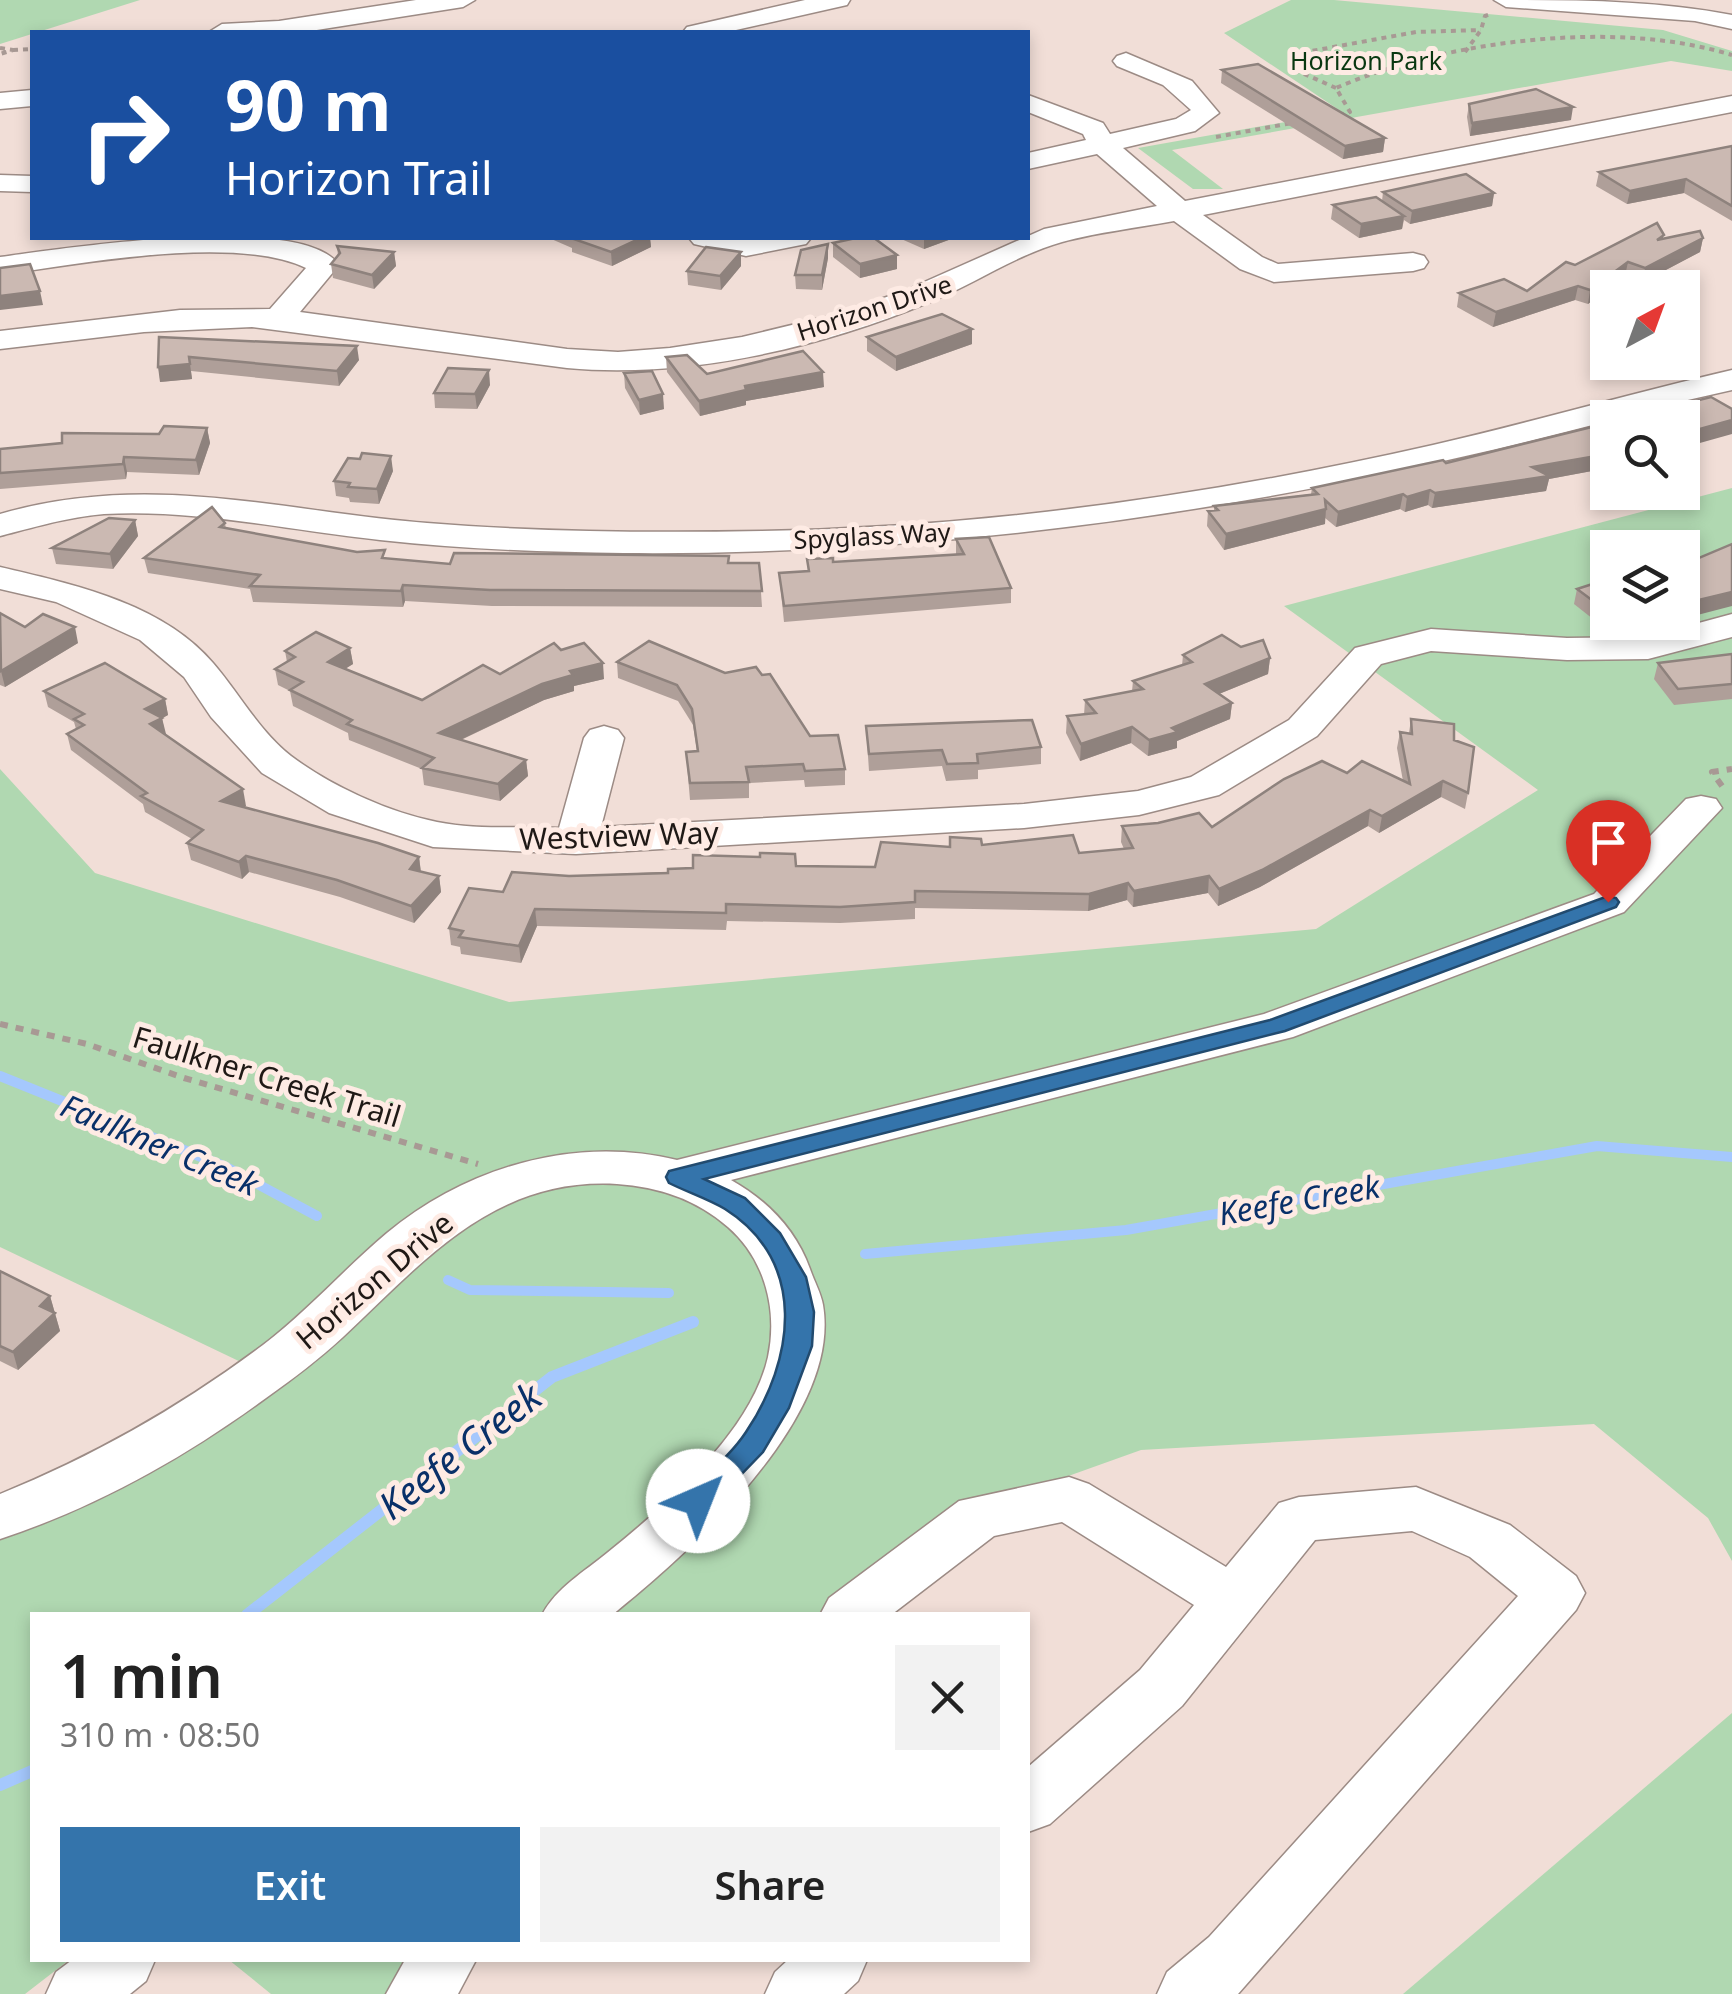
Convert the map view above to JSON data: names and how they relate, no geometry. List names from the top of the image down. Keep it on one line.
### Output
{"streets":{"street":["Horizon Drive","Spyglass Way","Westview Way"],"path":["Faulkner Creek Trail"]},"crossings":[["Horizon Drive","Faulkner Creek Trail"]],"water":["Faulkner Creek","Keefe Creek"],"parks":["Horizon Park"],"north":"top right","page":{"turn":["90 m","Horizon Trail"],"heading":["1 min","310 m · 08:50"],"buttons":["Exit","Share"]}}
